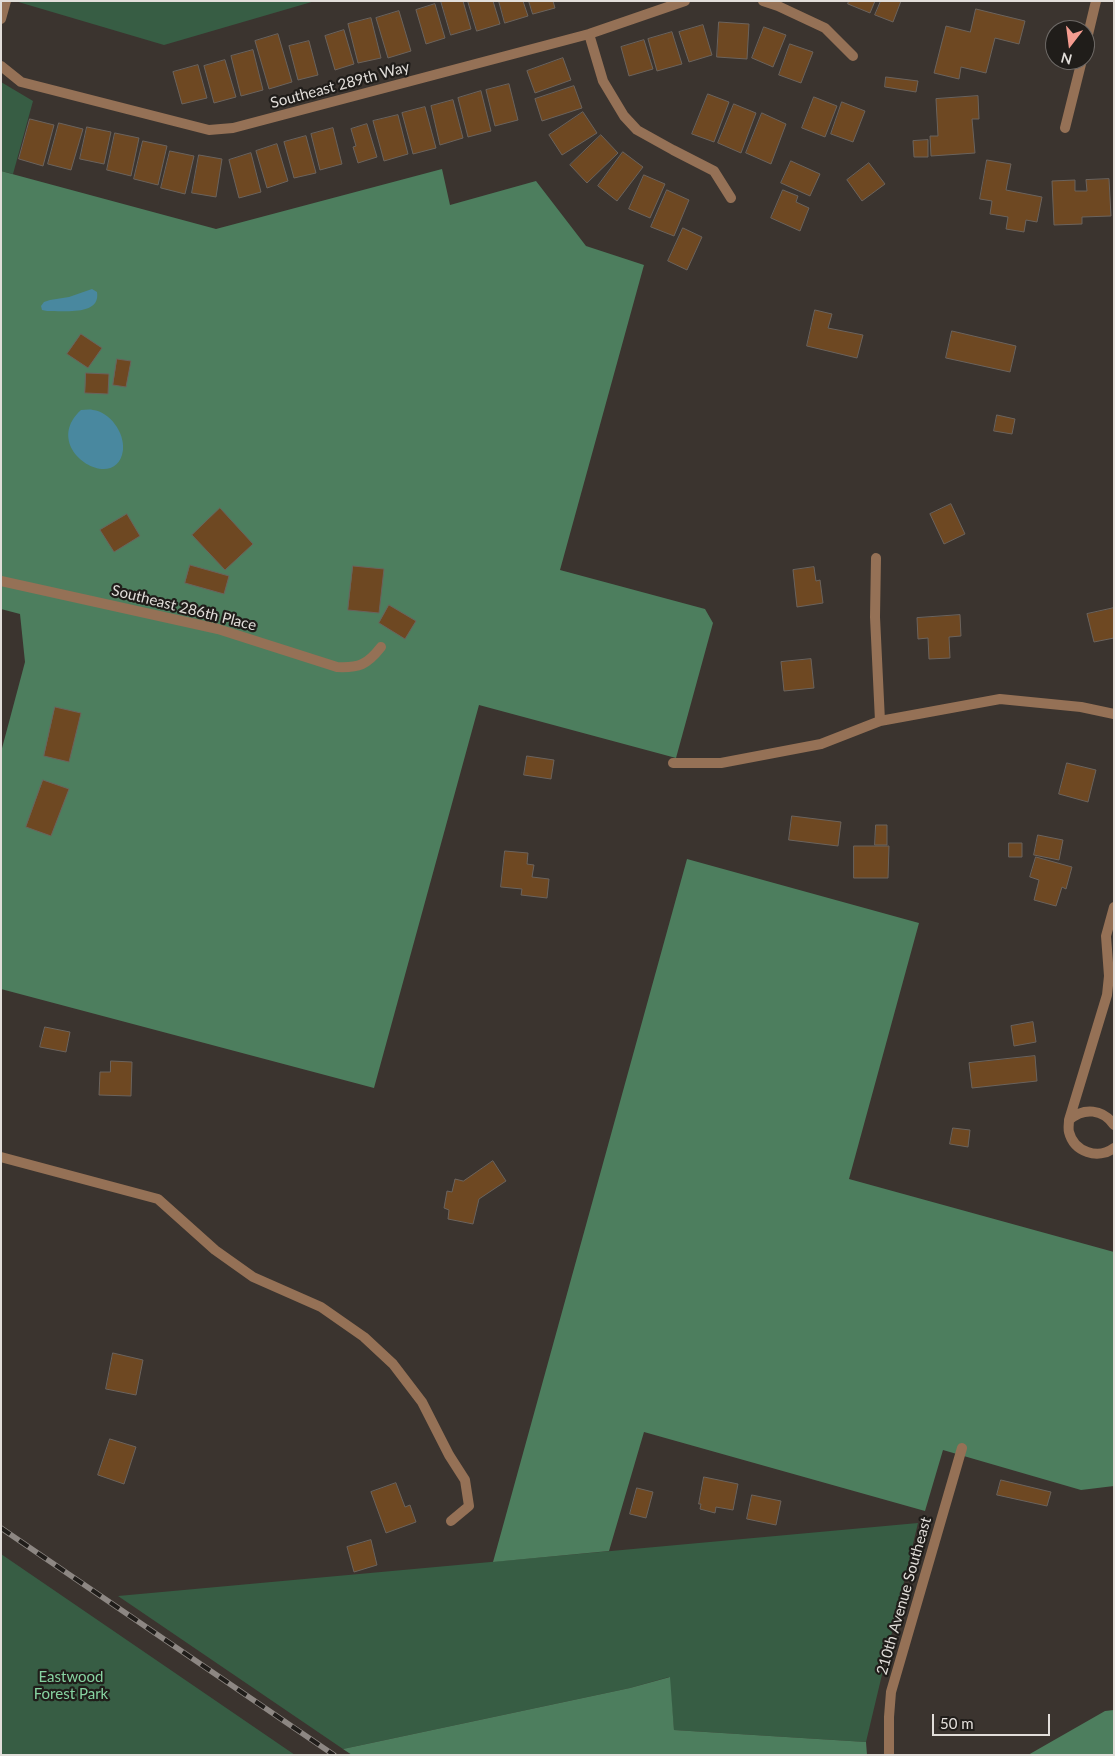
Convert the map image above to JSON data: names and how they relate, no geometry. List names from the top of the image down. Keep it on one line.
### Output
{"streets":{"street":["Southeast 289th Way","Southeast 286th Place","210th Avenue Southeast"]},"parks":["Eastwood Forest Park"],"scale_bar":"50 m","north":"bottom"}
